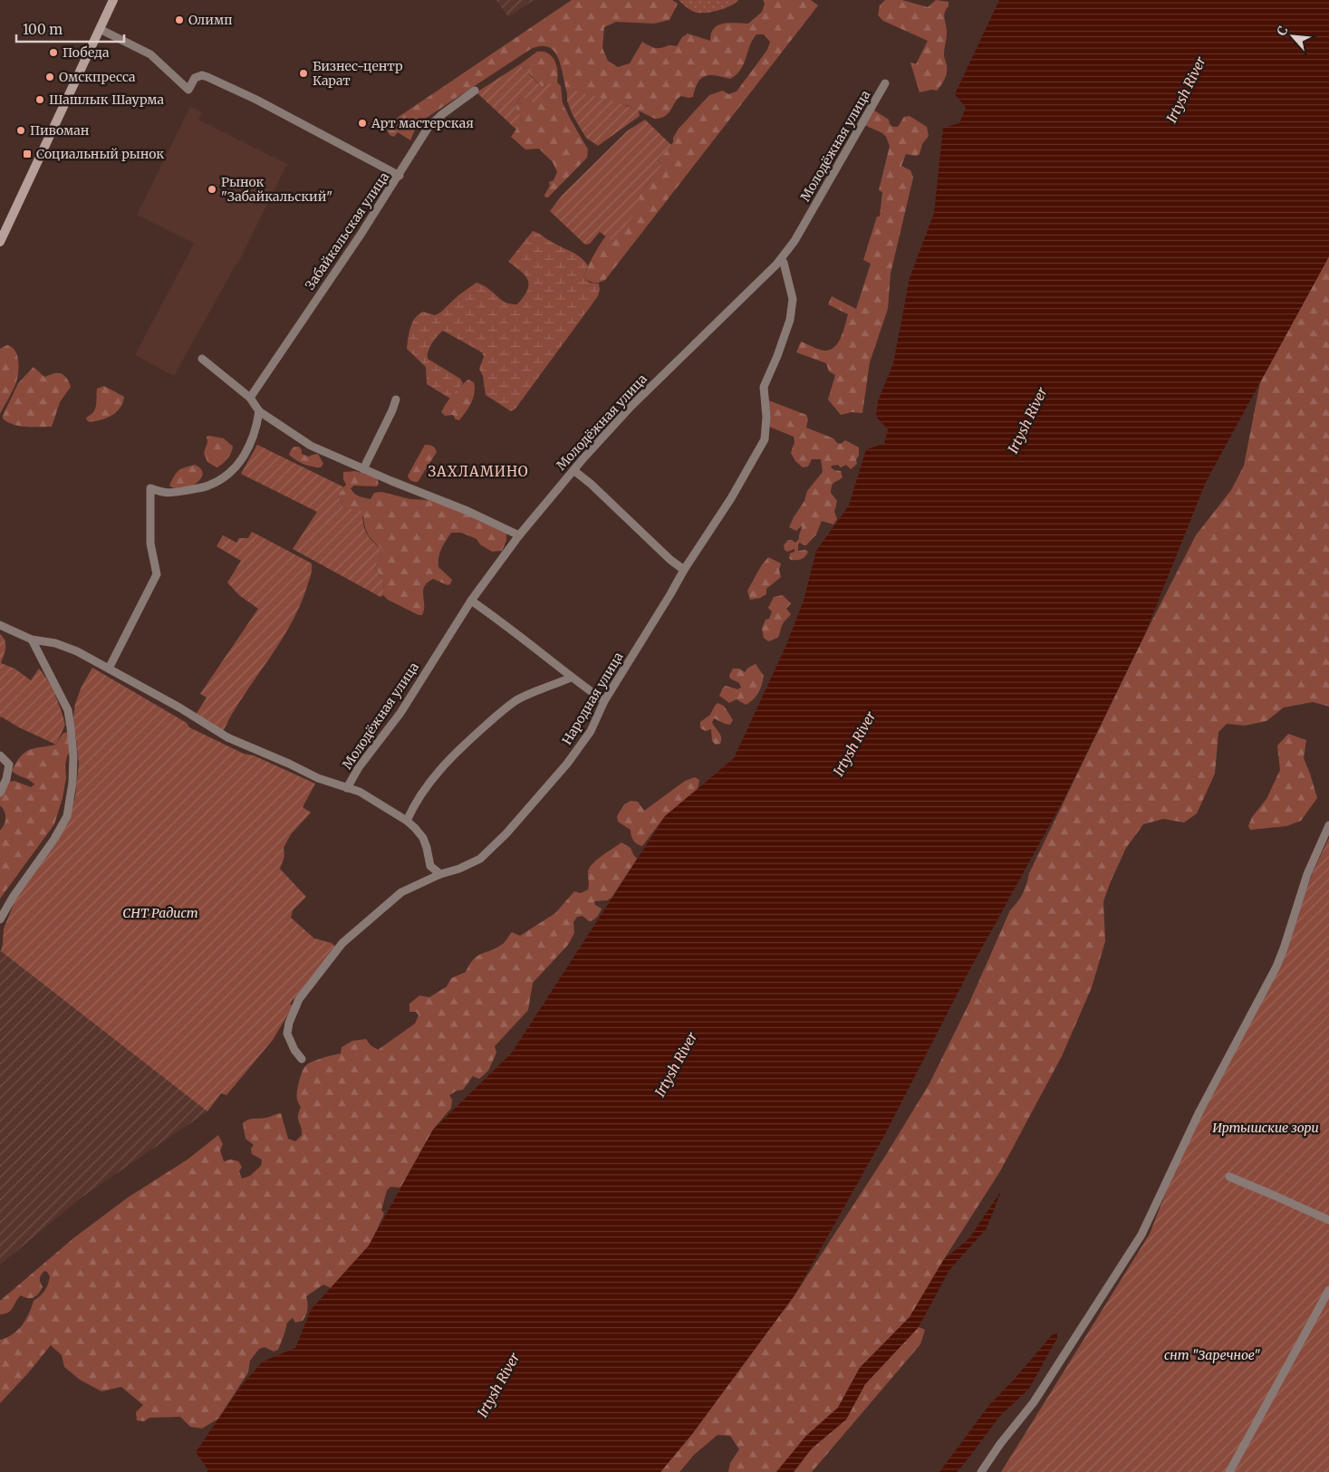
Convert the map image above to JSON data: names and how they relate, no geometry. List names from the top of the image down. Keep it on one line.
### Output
{"streets":{"street":["Молодёжная улица","Забайкальская улица","Народная улица"]},"crossings":[["Молодёжная улица","Народная улица"]],"districts":["ЗАХЛАМИНО"],"water":["Irtysh River"],"parks":["СНТ Радист","Иртышские зори","снт \"Заречное\""],"places":{"other":["Олимп","Победа","Бизнес-центр Карат","Омскпресса","Шашлык Шаурма","Арт мастерская","Пивоман","Рынок \"Забайкальский\""],"transit":["Социальный рынок"]},"scale_bar":"100 m","north":"top left"}
